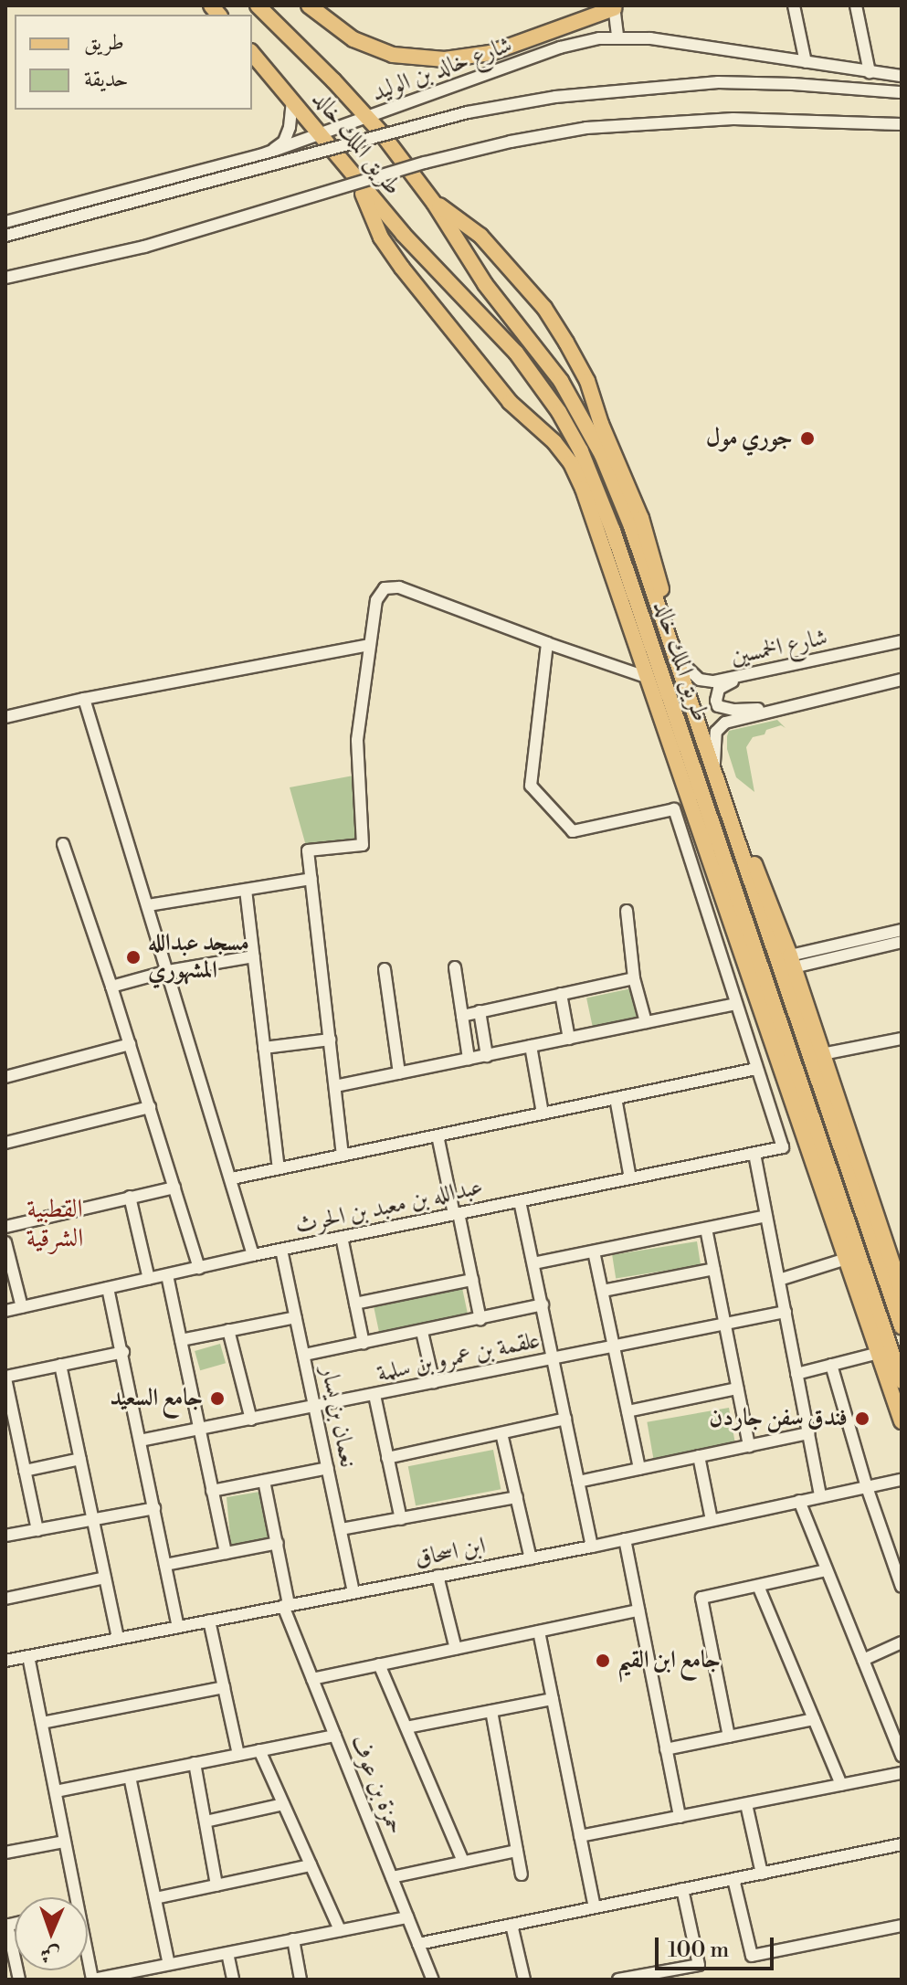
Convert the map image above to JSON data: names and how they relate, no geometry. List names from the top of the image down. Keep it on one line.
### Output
{"streets":{"main road":["طريق الملك خالد"],"street":["شارع خالد بن الوليد","شارع الخمسين","عبدالله بن معبد بن الحرث","علقمة بن عمرو بن سلمة","نعمان بن يسار","ابن اسحاق","حمزة بن عوف"]},"crossings":[["شارع خالد بن الوليد","طريق الملك خالد"],["طريق الملك خالد","شارع الخمسين"],["عبدالله بن معبد بن الحرث","نعمان بن يسار"],["علقمة بن عمرو بن سلمة","نعمان بن يسار"],["نعمان بن يسار","ابن اسحاق"],["ابن اسحاق","حمزة بن عوف"]],"districts":["القطبية الشرقية"],"places":["جوري مول","مسجد عبدالله المشهوري","جامع السعيد","فندق سفن جاردن","جامع ابن القيم"],"legend":["طريق","حديقة"],"scale_bar":"100 m","north":"bottom"}
